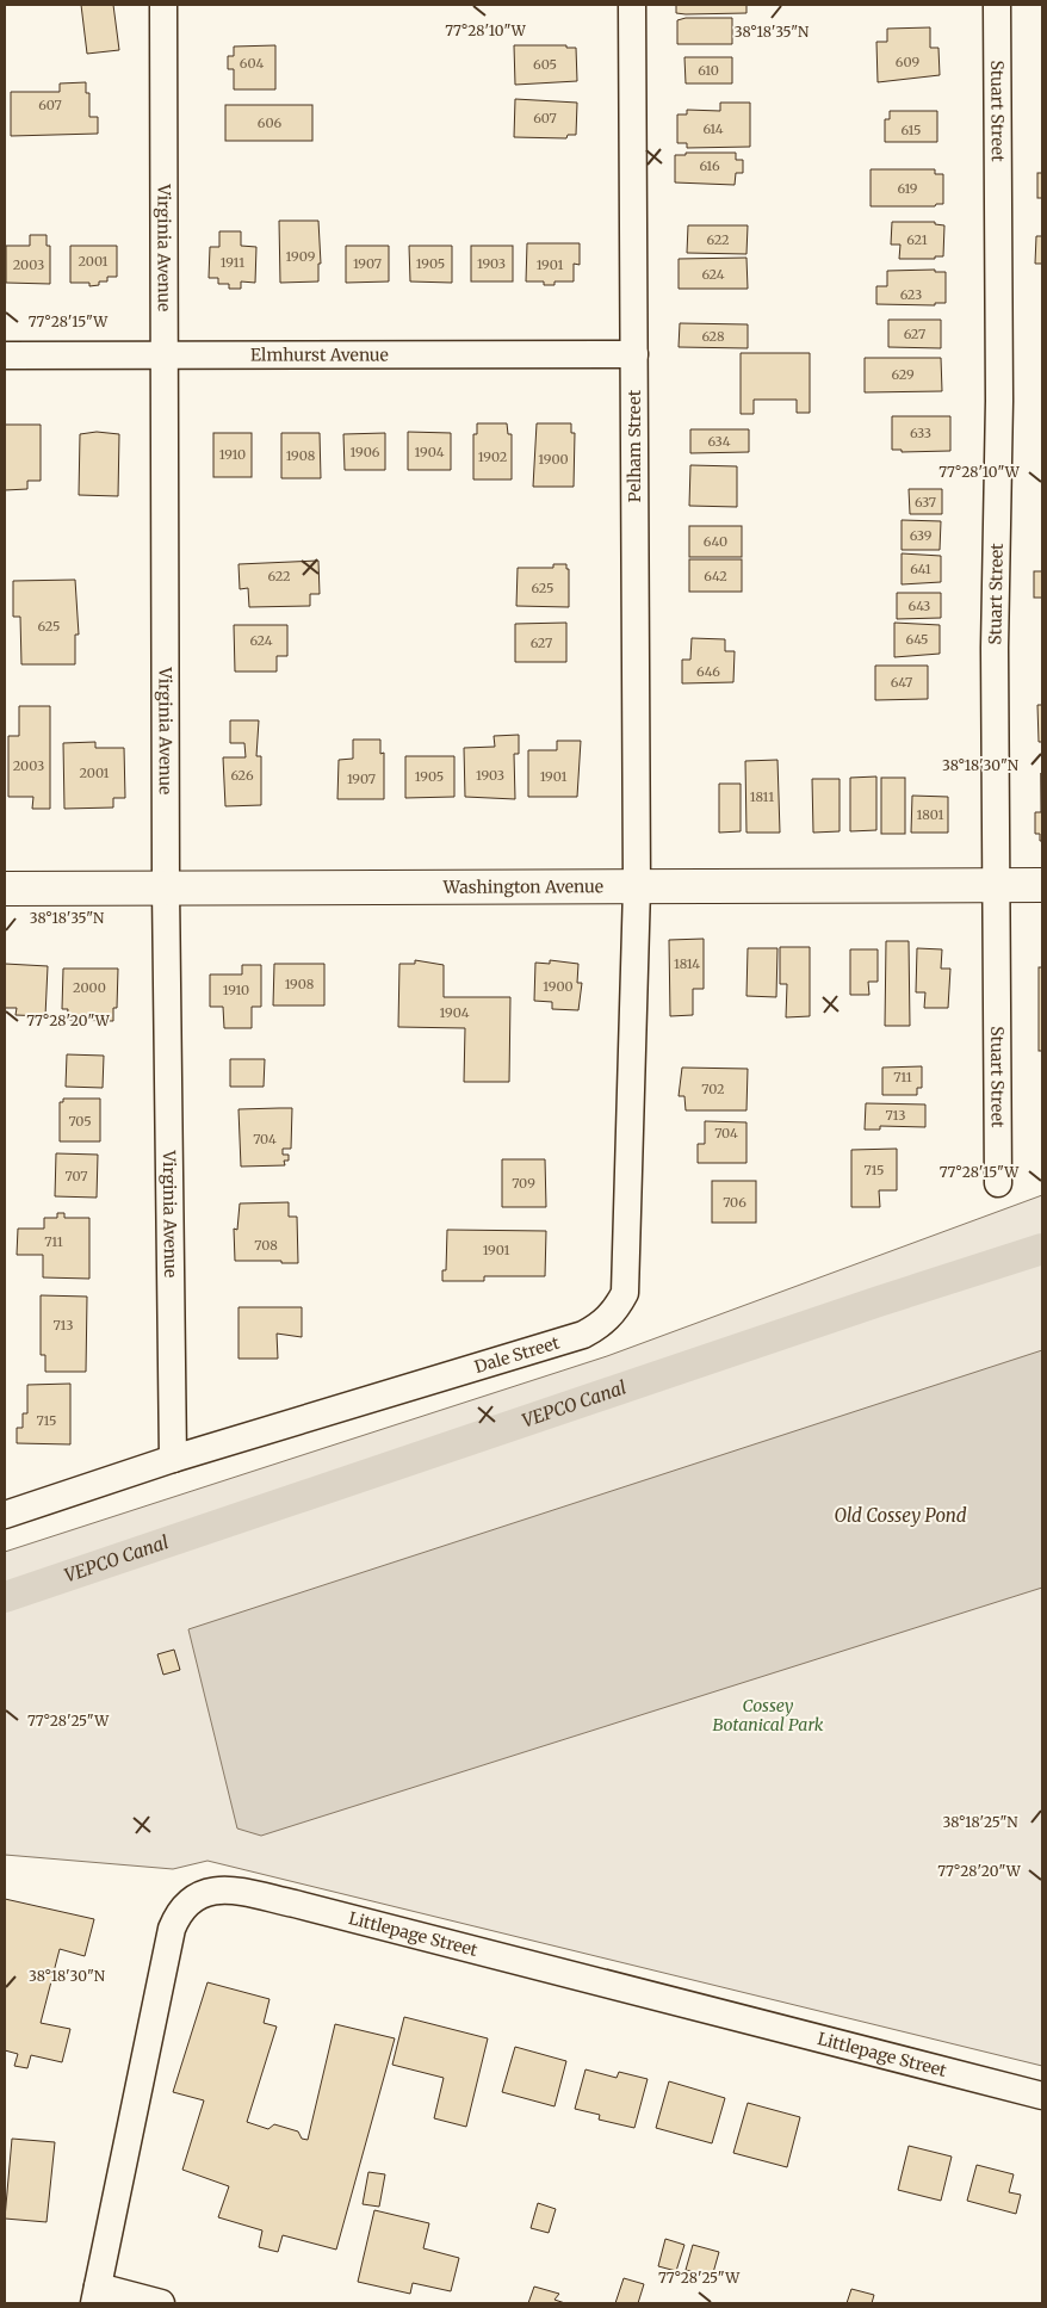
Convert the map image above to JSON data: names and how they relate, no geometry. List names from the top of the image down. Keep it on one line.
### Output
{"streets":{"street":["Stuart Street","Virginia Avenue","Elmhurst Avenue","Pelham Street","Washington Avenue","Dale Street","Littlepage Street"]},"crossings":[["Stuart Street","Washington Avenue"],["Virginia Avenue","Elmhurst Avenue"],["Virginia Avenue","Washington Avenue"],["Virginia Avenue","Dale Street"],["Elmhurst Avenue","Pelham Street"],["Pelham Street","Washington Avenue"],["Pelham Street","Dale Street"],["Washington Avenue","Dale Street"]],"water":["VEPCO Canal","Old Cossey Pond"],"parks":["Cossey Botanical Park"],"house_numbers":["609","604","605","610","607","607","606","614","615","616","619","622","621","1909","2001","1911","1907","1905","1903","2003","1901","624","623","627","628","629","633","634","1906","1904","1910","1908","1902","1900","637","639","640","641","622","642","625","643","625","645","624","627","646","647","2003","2001","626","1903","1905","1901","1907","1811","1801","1814","1908","1900","2000","1910","1904","711","702","713","705","704","704","715","707","709","706","711","708","1901","713","715"],"coordinates":["77°28'10\"W","38°18'35\"N","77°28'15\"W","38°18'30\"N","77°28'20\"W","77°28'25\"W","38°18'25\"N"]}
